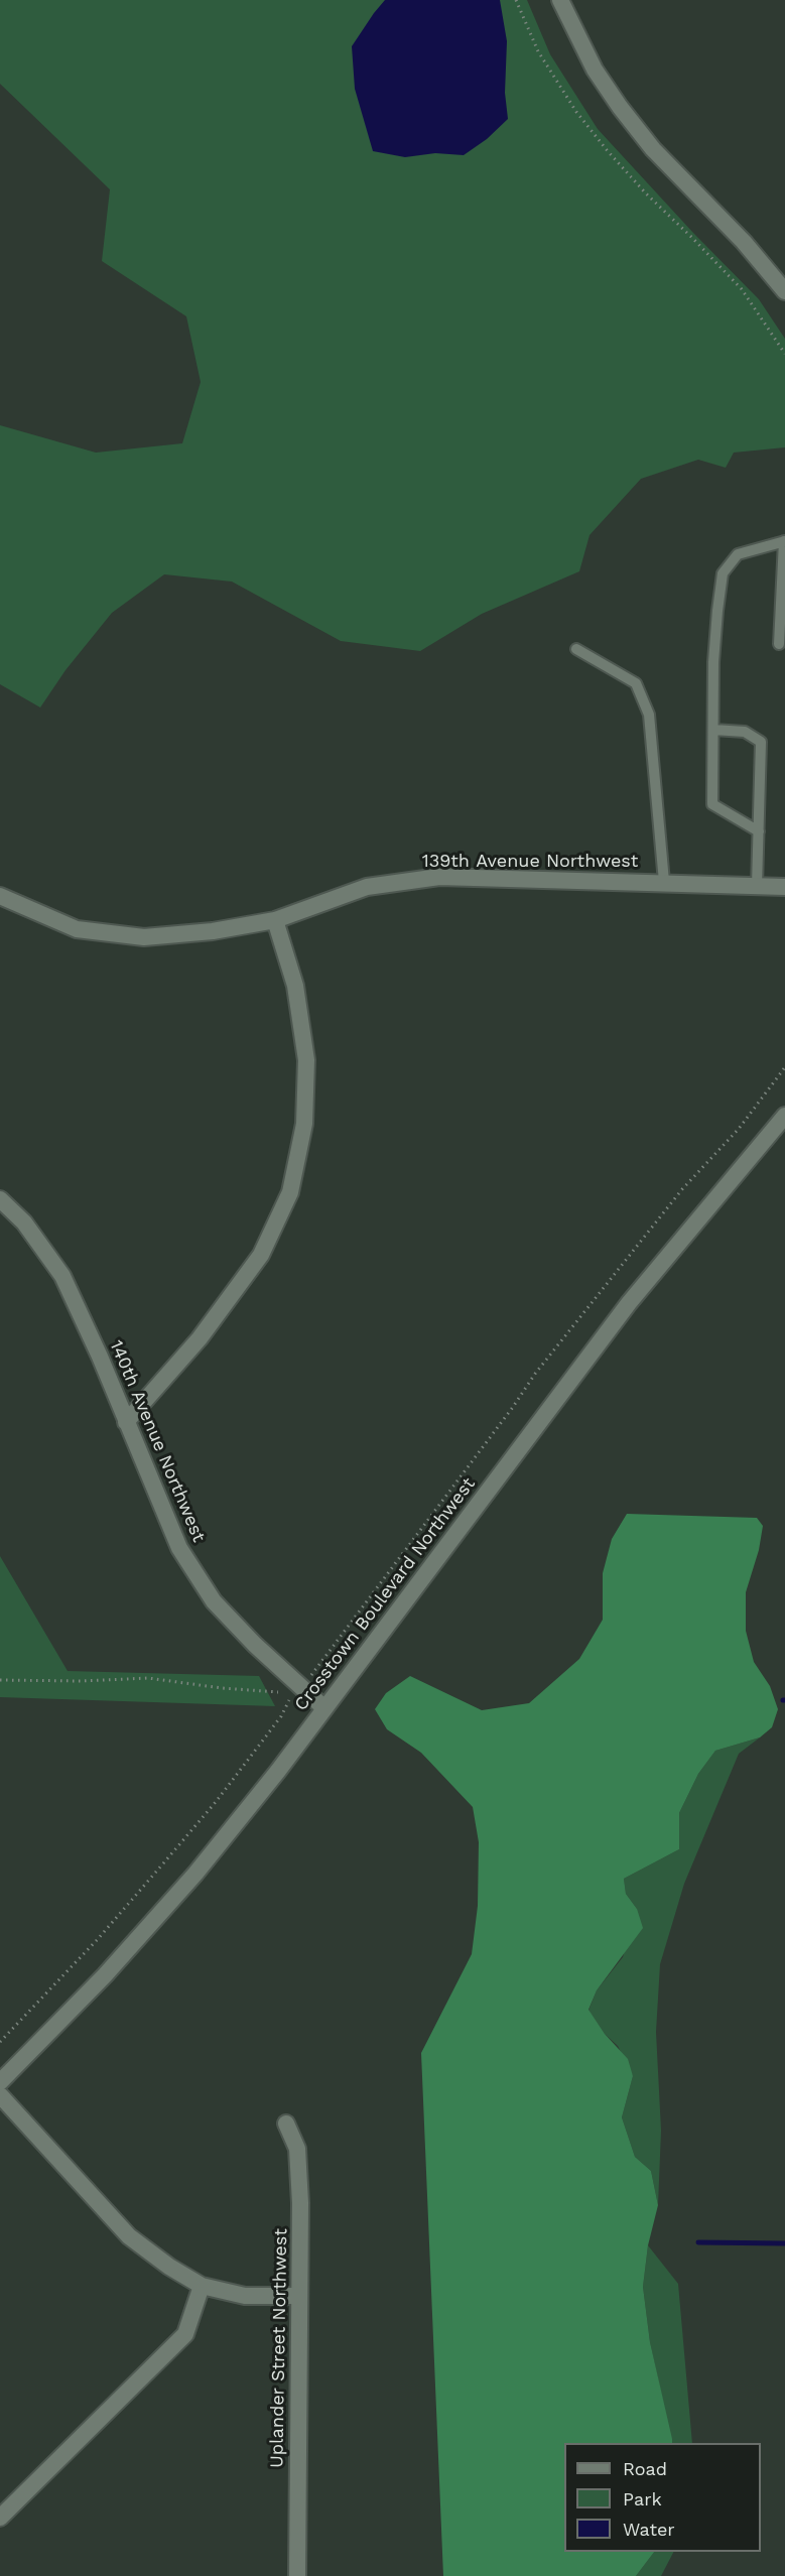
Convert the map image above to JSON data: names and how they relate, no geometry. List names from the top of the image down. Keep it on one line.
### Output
{"streets":{"street":["139th Avenue Northwest","140th Avenue Northwest","Crosstown Boulevard Northwest","Uplander Street Northwest"]},"crossings":[["140th Avenue Northwest","Crosstown Boulevard Northwest"]],"legend":["Road","Park","Water"]}
